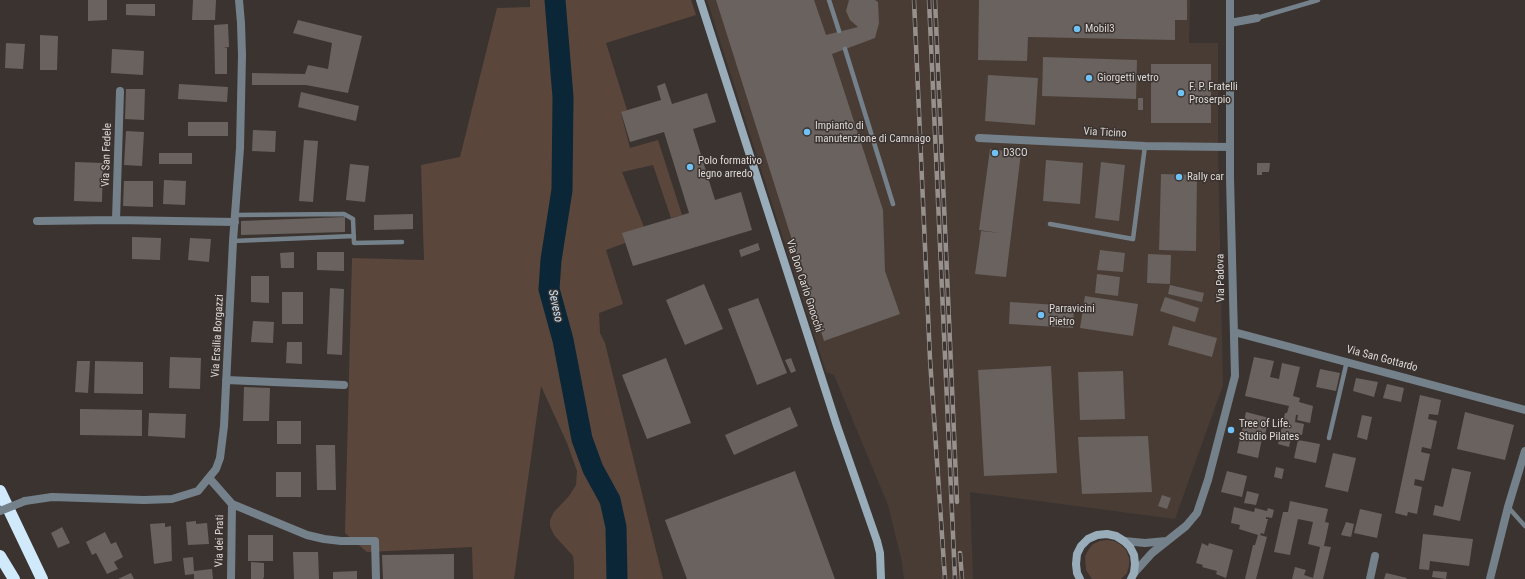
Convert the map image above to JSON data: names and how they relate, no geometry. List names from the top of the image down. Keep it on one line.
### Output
{"streets":{"street":["Via Ticino","Via San Fedele","Via Padova","Via Don Carlo Gnocchi","Via Ersilia Borgazzi","Via San Gottardo","Via dei Prati"]},"crossings":[["Via Ticino","Via Padova"],["Via Padova","Via San Gottardo"]],"water":["Seveso"],"places":["Mobil3","Giorgetti vetro","F. P. Fratelli Proserpio","Impianto di manutenzione di Camnago","D3CO","Polo formativo legno arredo","Rally car","Parravicini Pietro","Tree of Life. Studio Pilates"]}
